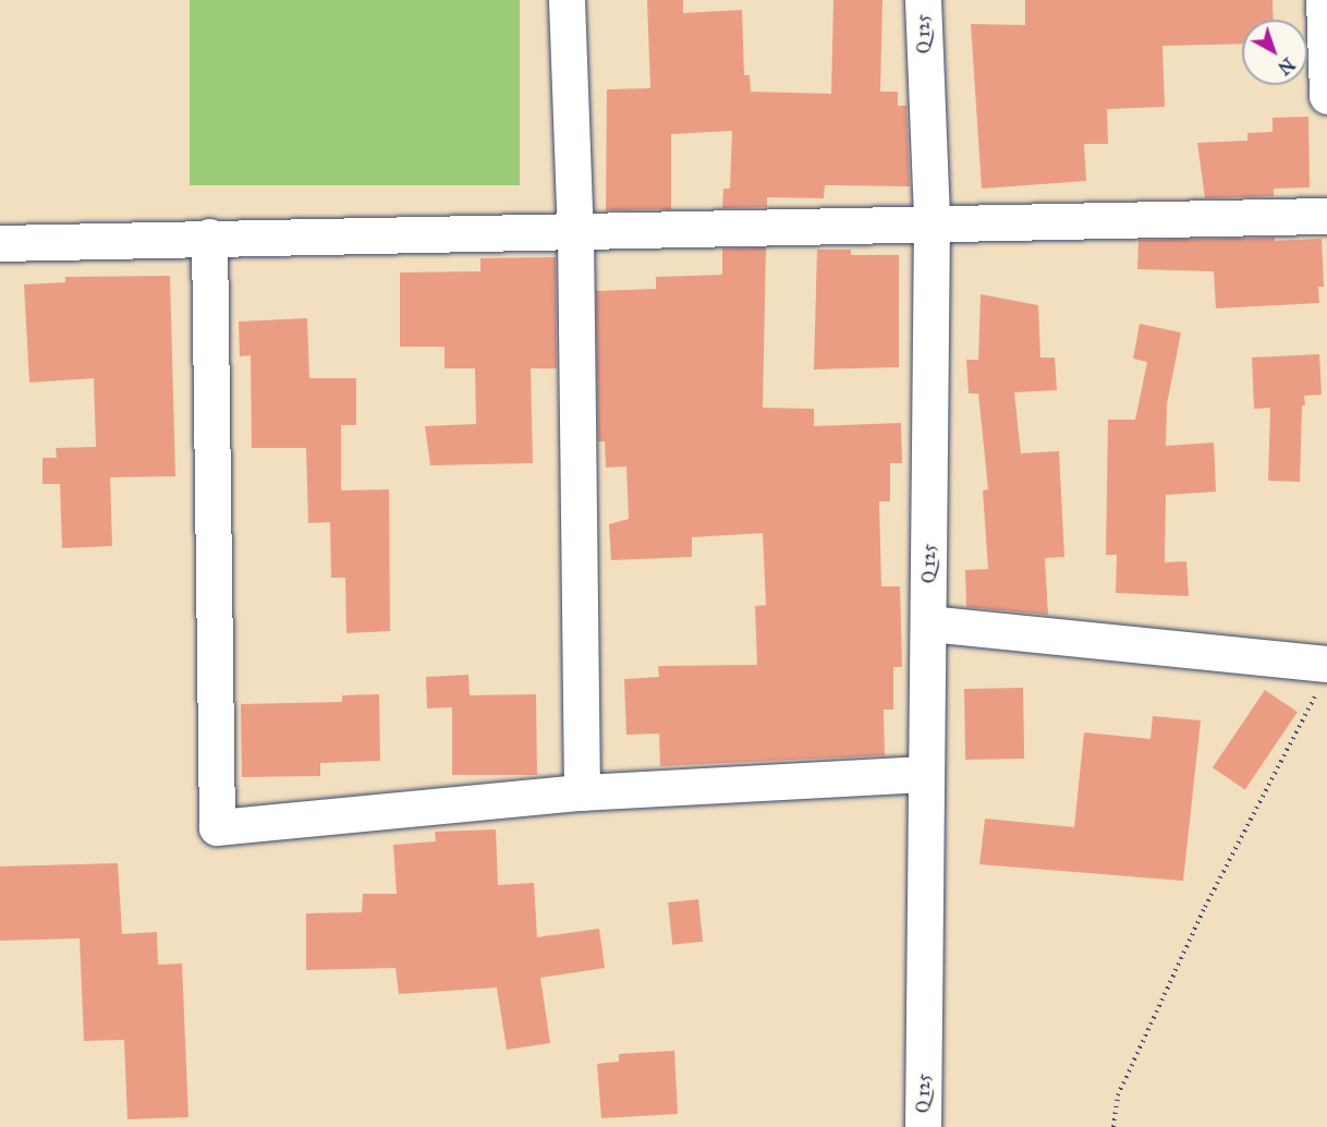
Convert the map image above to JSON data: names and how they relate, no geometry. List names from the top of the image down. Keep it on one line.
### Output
{"streets":{"street":["Q 125"]},"north":"bottom right"}
